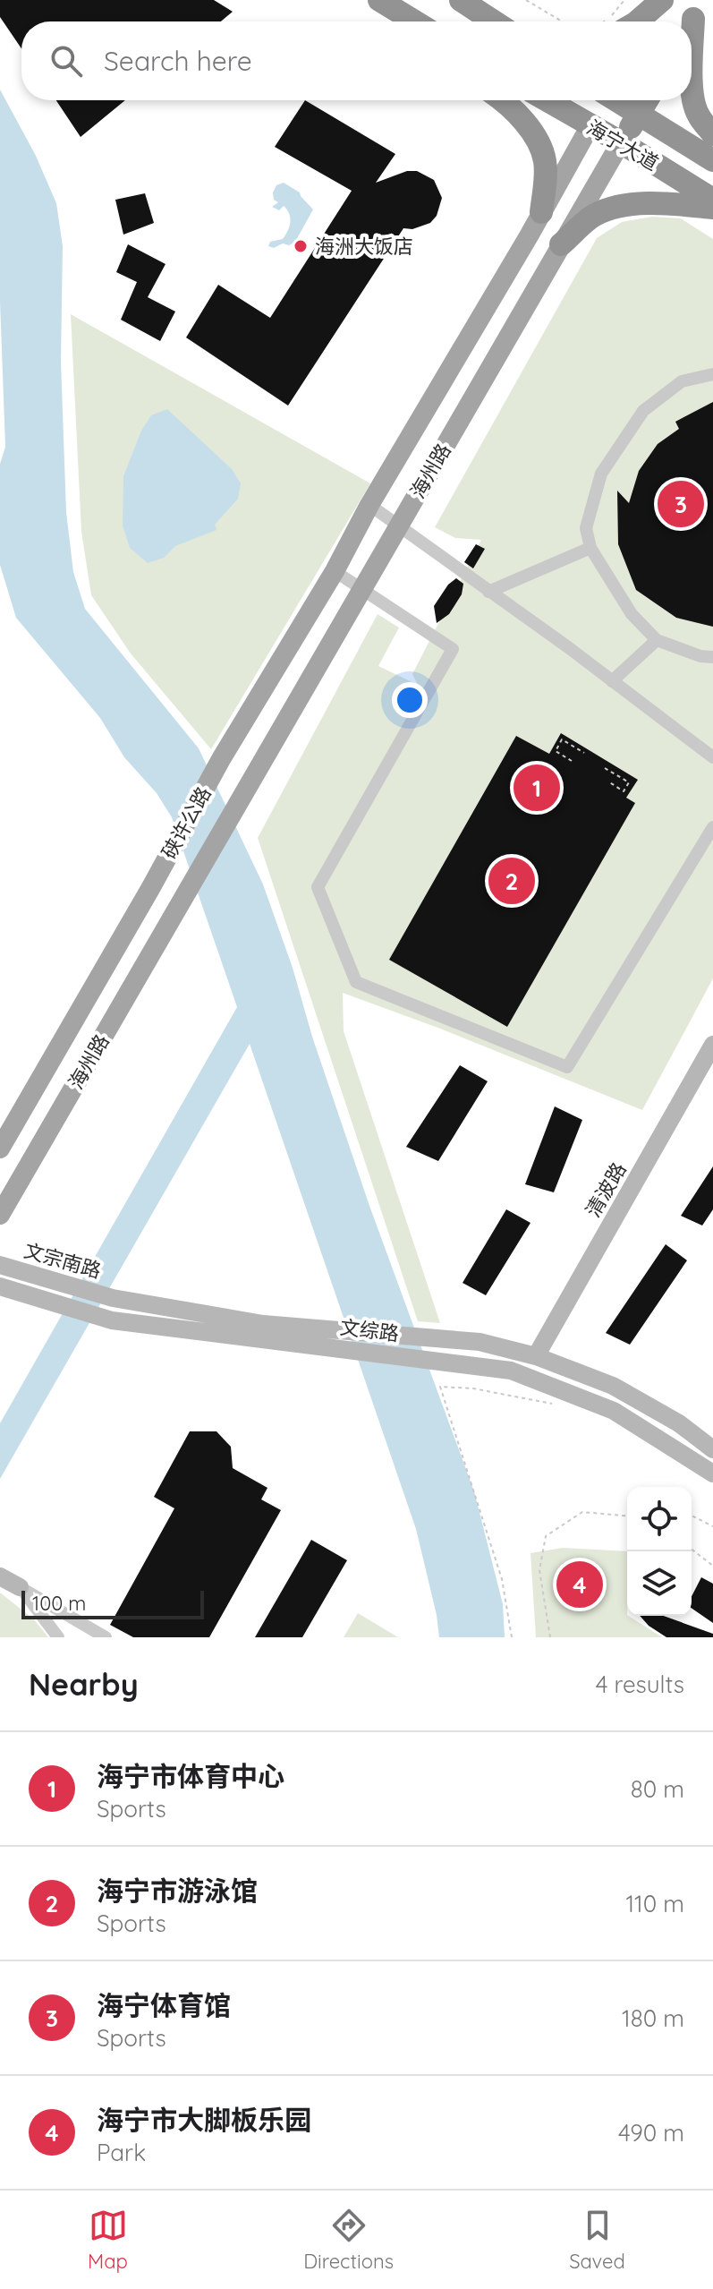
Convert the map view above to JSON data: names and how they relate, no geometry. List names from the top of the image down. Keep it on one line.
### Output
{"streets":{"highway":["海宁大道"],"main road":["海州路","硖许公路","清波路","文宗南路","文综路"]},"crossings":[["海宁大道","海州路"],["海州路","硖许公路"],["清波路","文宗南路"]],"places":["海洲大饭店"],"scale_bar":"100 m","page":{"search":"Search here","pins":["3","1","2","4"],"scale":"100 m","heading":["Nearby","4 results"],"list":[{"mark":"1","name":"海宁市体育中心","note":"Sports","value":"80 m"},{"mark":"2","name":"海宁市游泳馆","note":"Sports","value":"110 m"},{"mark":"3","name":"海宁体育馆","note":"Sports","value":"180 m"},{"mark":"4","name":"海宁市大脚板乐园","note":"Park","value":"490 m"}],"nav":["Map","Directions","Saved"]}}
